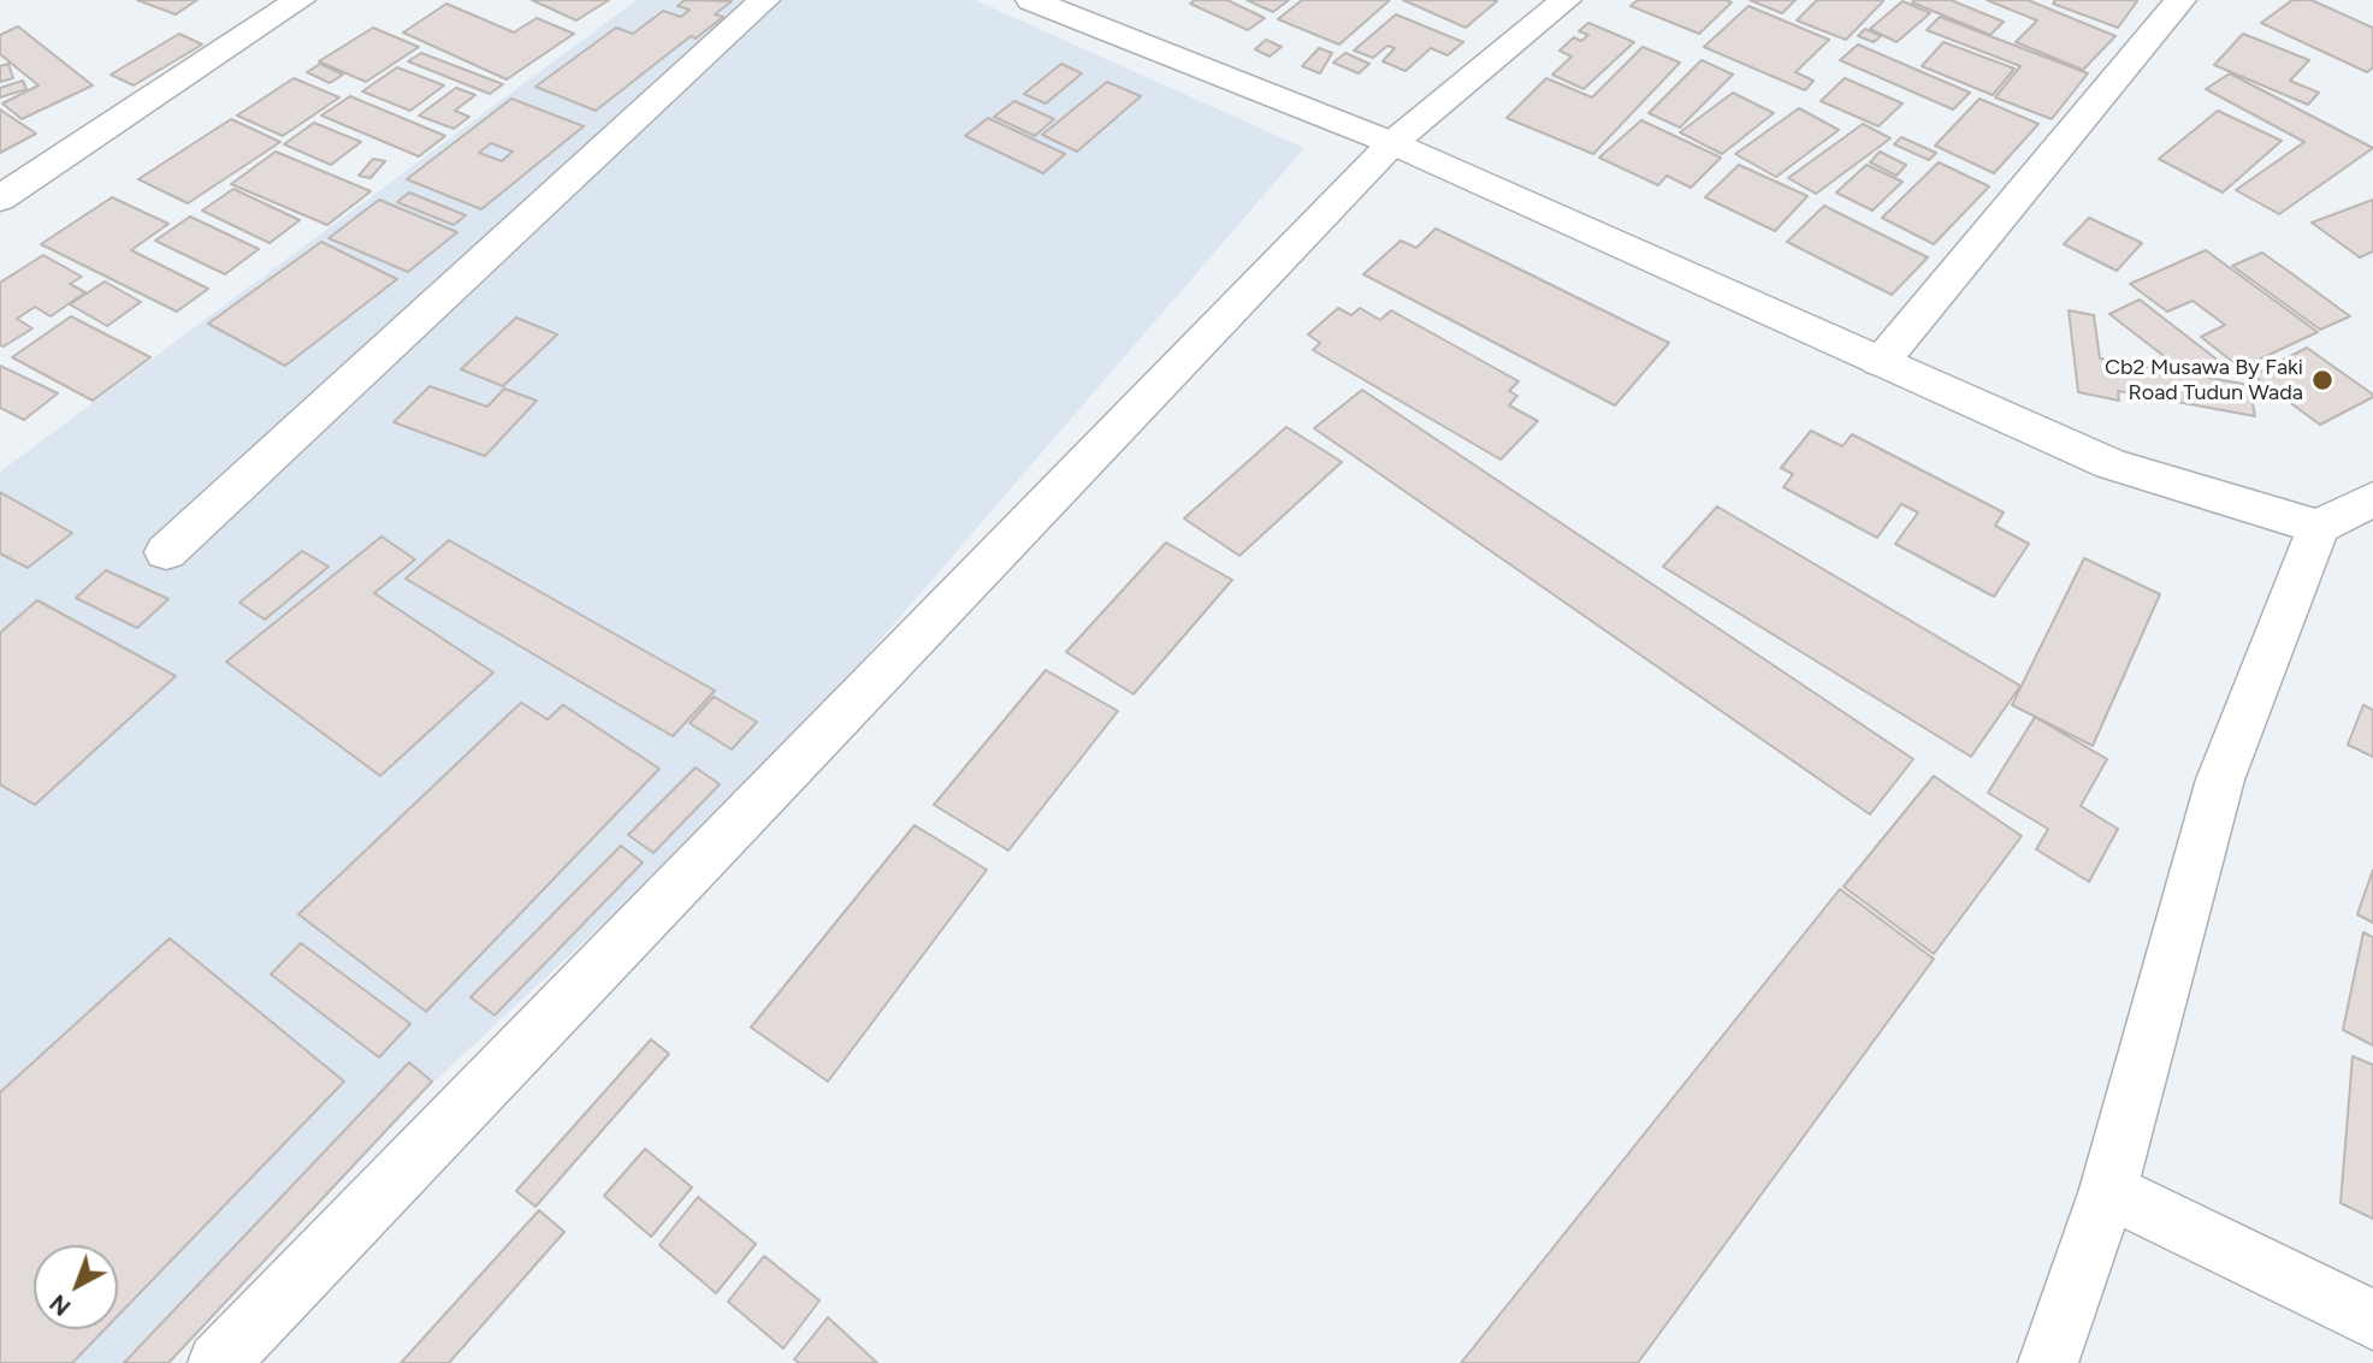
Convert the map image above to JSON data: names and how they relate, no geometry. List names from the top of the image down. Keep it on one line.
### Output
{"places":["Cb2 Musawa By Faki Road Tudun Wada"],"north":"bottom left"}
